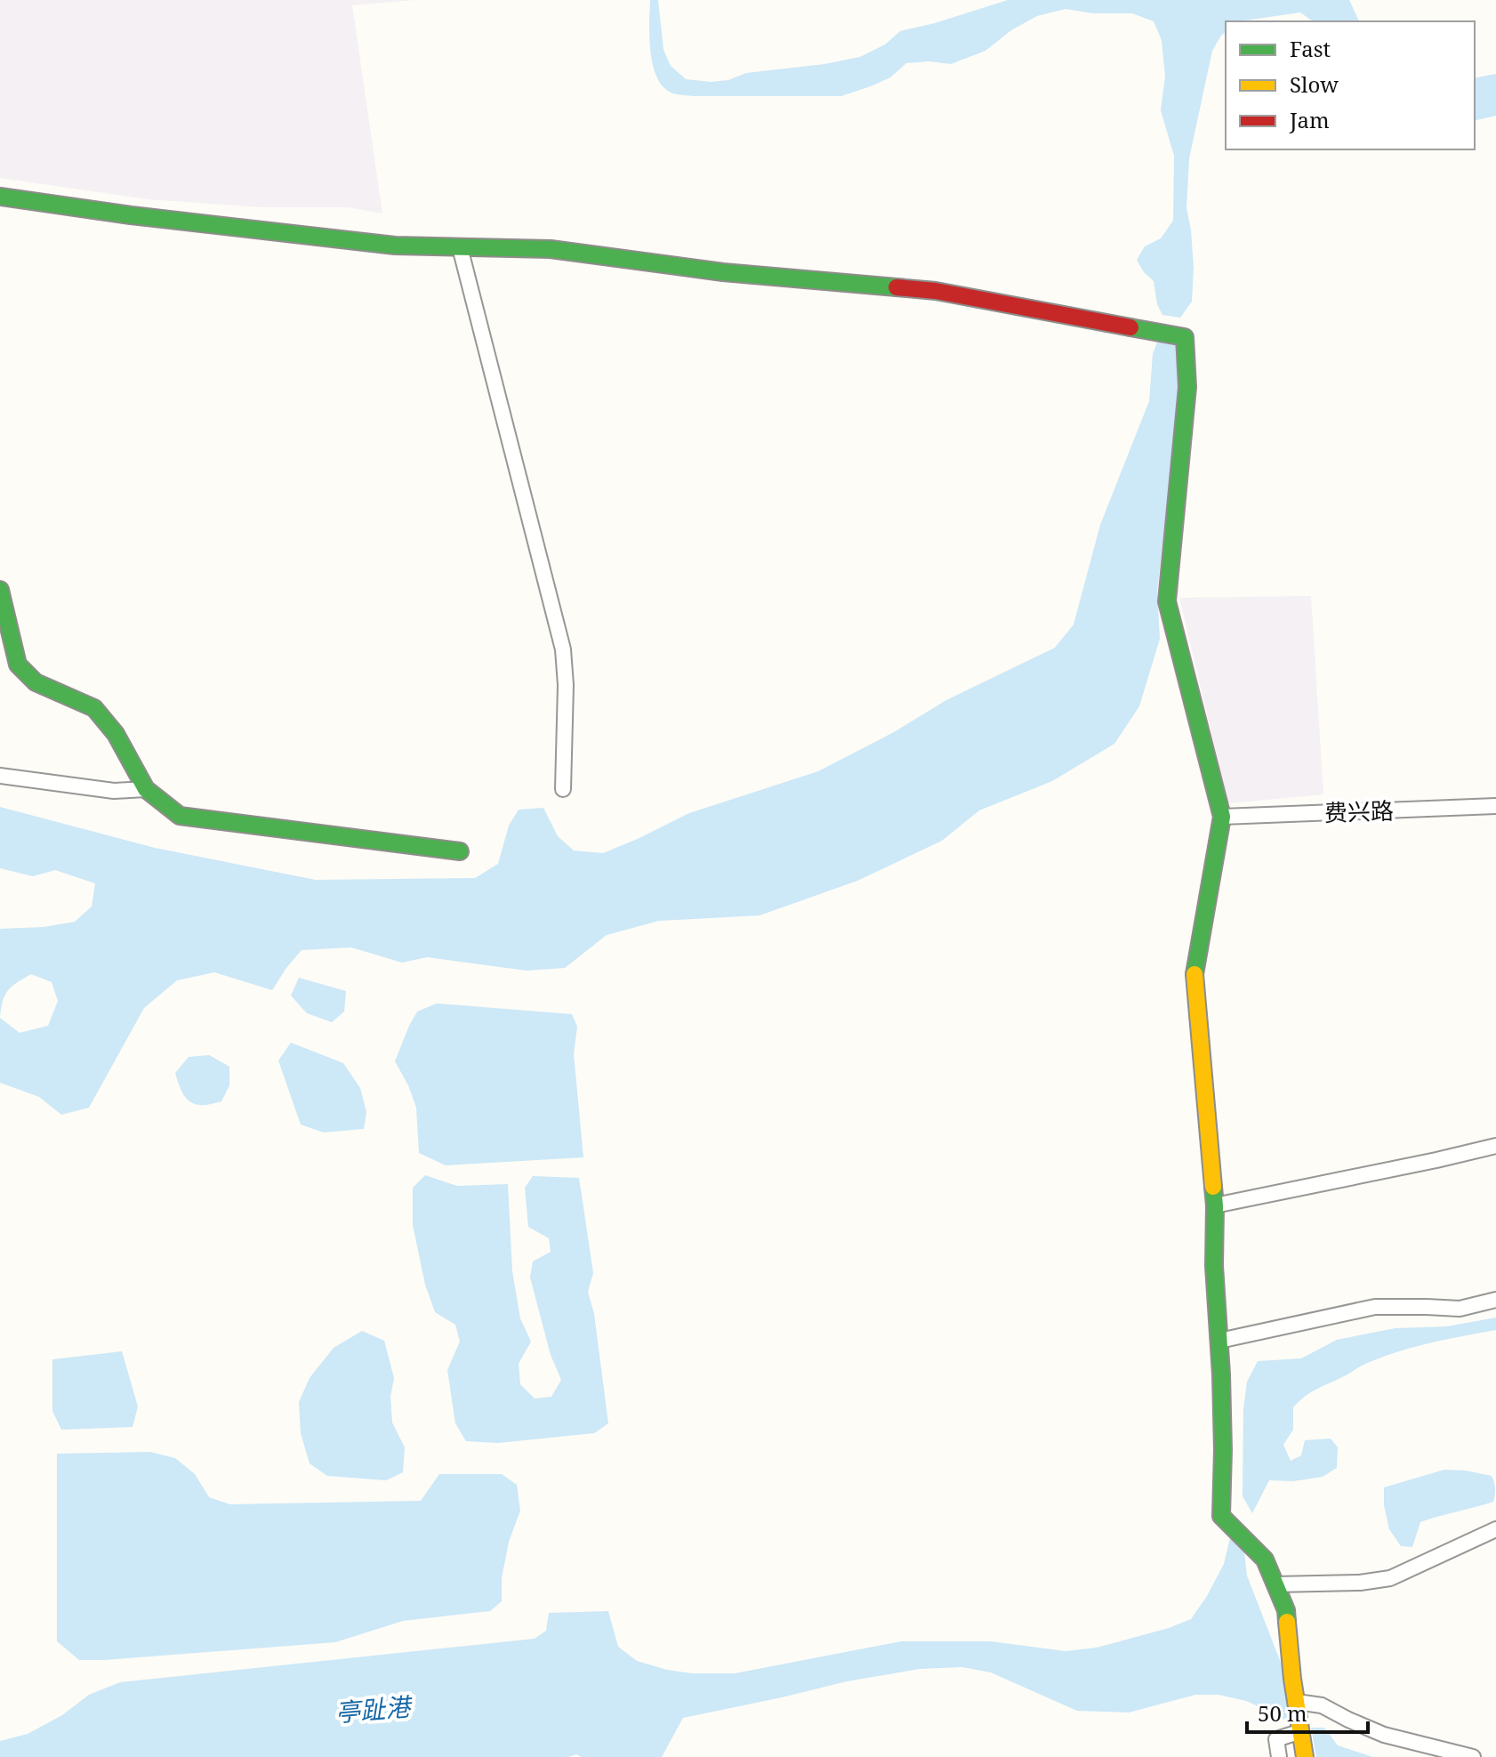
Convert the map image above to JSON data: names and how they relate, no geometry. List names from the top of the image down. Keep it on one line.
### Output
{"streets":{"street":["费兴路"]},"water":["亭趾港"],"legend":["Fast","Slow","Jam"],"scale_bar":"50 m"}
